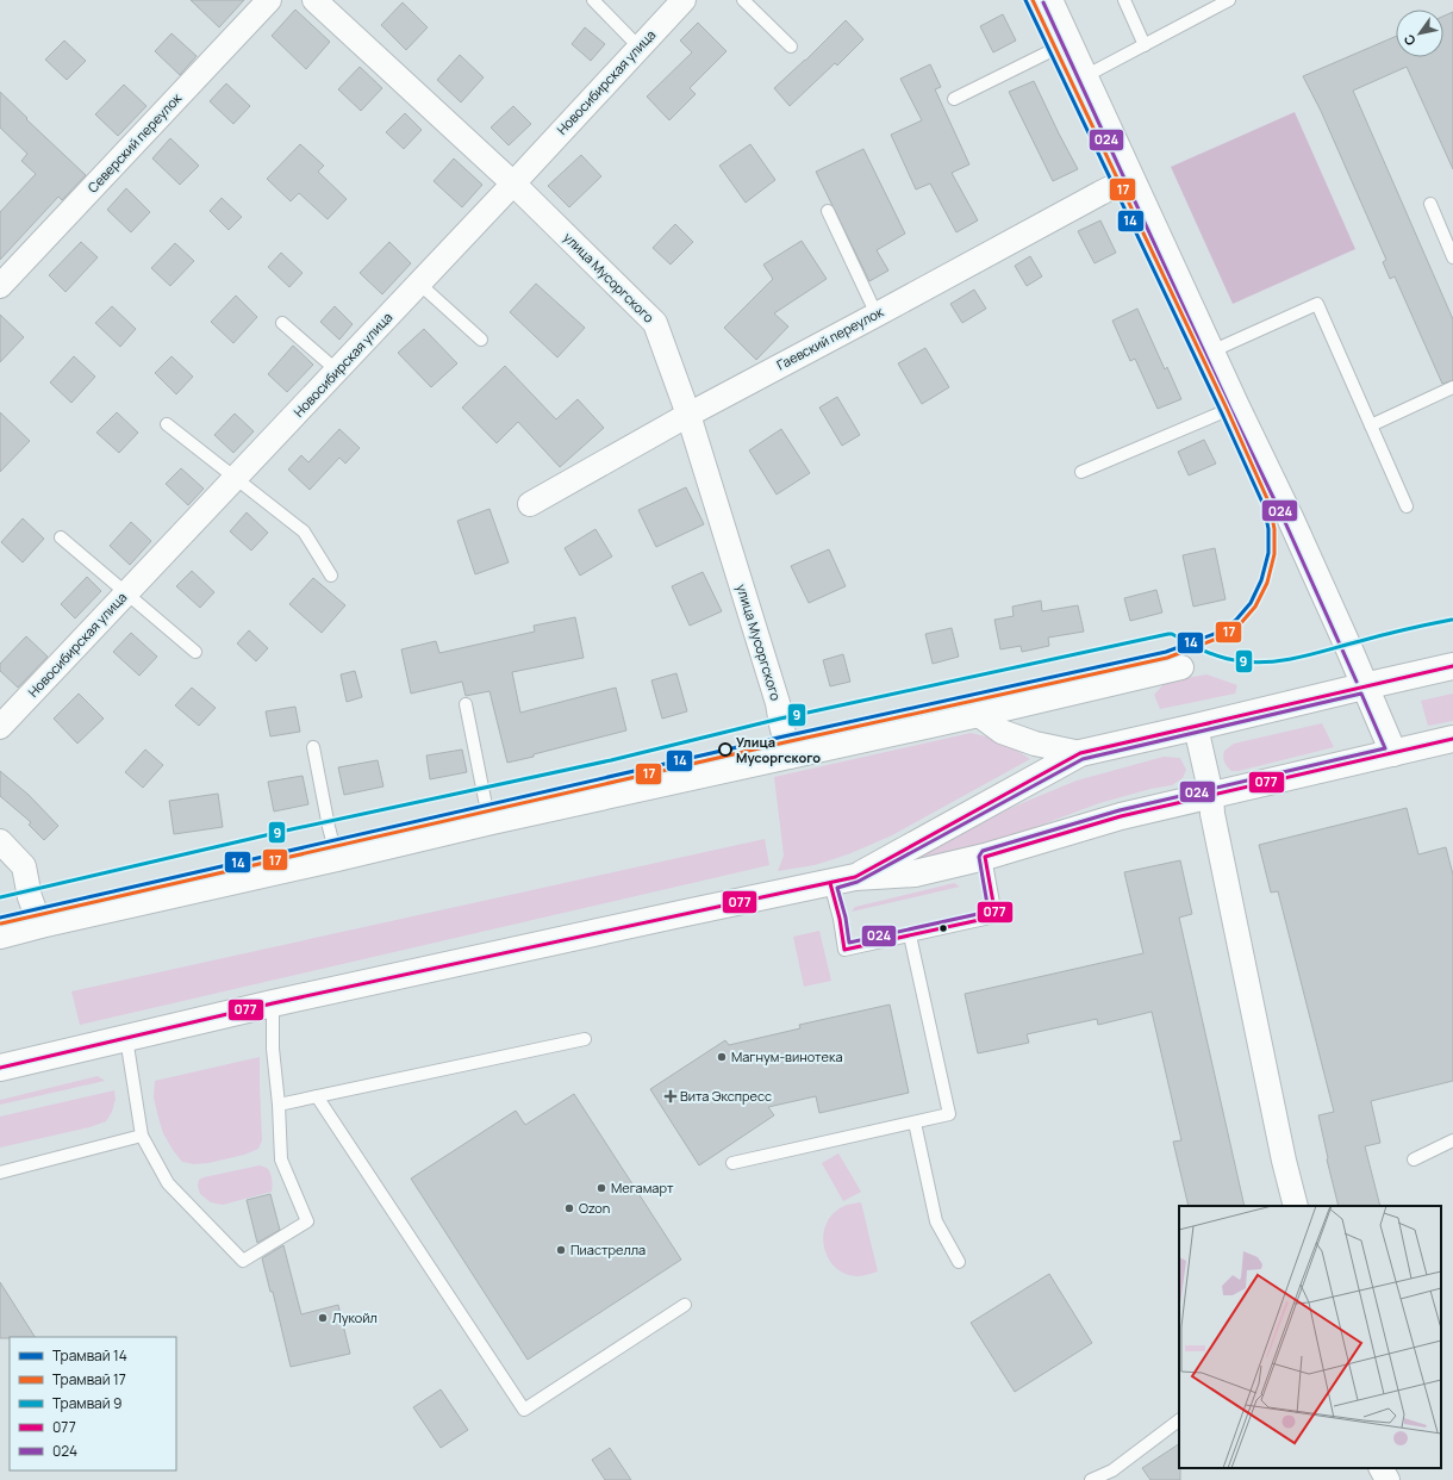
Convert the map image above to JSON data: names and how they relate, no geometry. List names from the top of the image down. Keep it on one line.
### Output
{"streets":{"street":["Новосибирская улица","Северский переулок","улица Мусоргского","Гаевский переулок"]},"crossings":[["Новосибирская улица","улица Мусоргского"],["улица Мусоргского","Гаевский переулок"]],"places":{"other":["Улица Мусоргского","Магнум-винотека","Мегамарт","Ozon","Пиастрелла","Лукойл"],"health":["Вита Экспресс"]},"lines":["tram line 14","tram line 17","transit line 024","tram line 9","transit line 077"],"legend":["Трамвай 14","Трамвай 17","Трамвай 9","077","024"],"north":"bottom left"}
